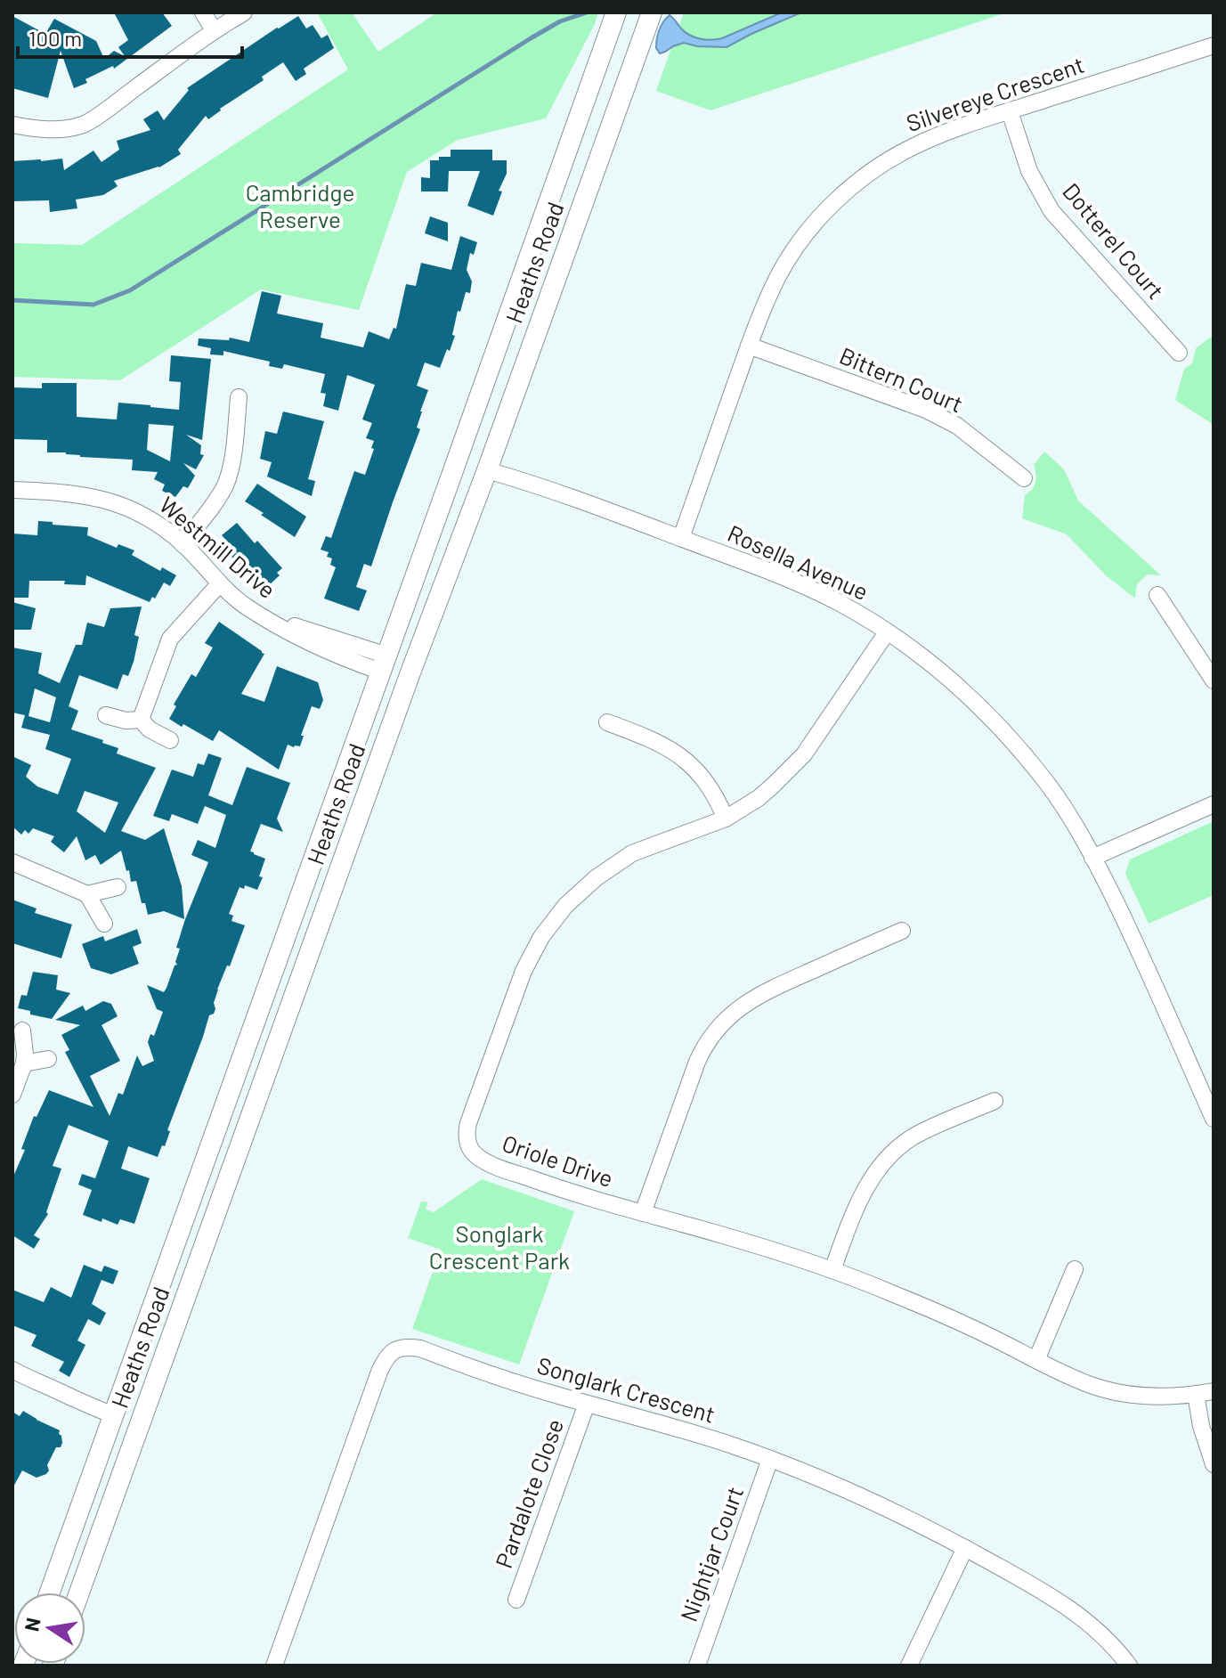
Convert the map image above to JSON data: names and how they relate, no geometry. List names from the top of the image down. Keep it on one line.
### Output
{"streets":{"main road":["Heaths Road"],"street":["Silvereye Crescent","Dotterel Court","Bittern Court","Westmill Drive","Rosella Avenue","Oriole Drive","Songlark Crescent","Pardalote Close","Nightjar Court"]},"crossings":[["Silvereye Crescent","Dotterel Court"],["Silvereye Crescent","Bittern Court"],["Silvereye Crescent","Rosella Avenue"],["Heaths Road","Westmill Drive"],["Heaths Road","Rosella Avenue"],["Rosella Avenue","Oriole Drive"],["Songlark Crescent","Pardalote Close"],["Songlark Crescent","Nightjar Court"]],"parks":["Cambridge Reserve","Songlark Crescent Park"],"scale_bar":"100 m","north":"left"}
